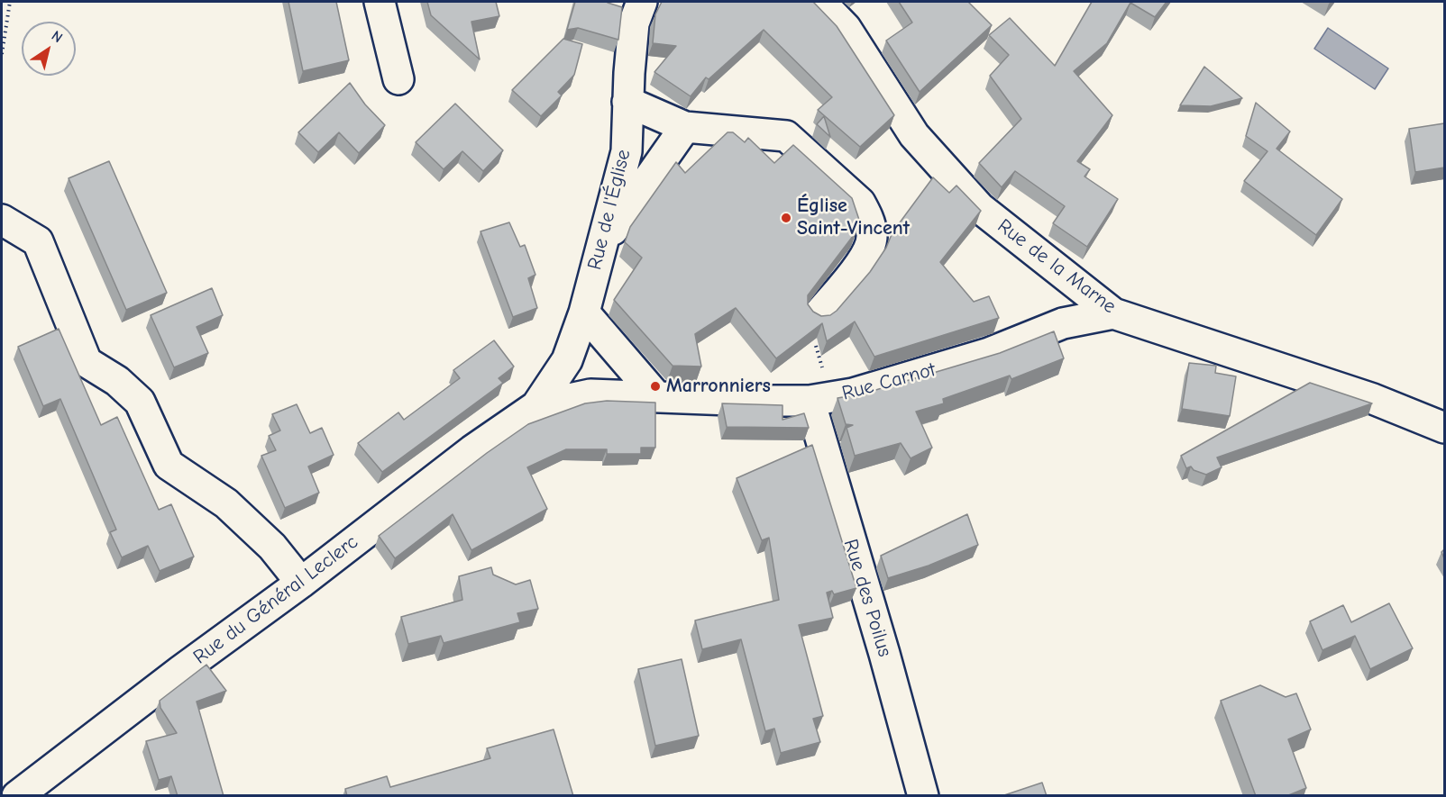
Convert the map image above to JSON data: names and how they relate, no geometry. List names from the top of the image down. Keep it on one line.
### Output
{"streets":{"street":["Rue de l'Église","Rue de la Marne","Rue Carnot","Rue des Poilus","Rue du Général Leclerc"]},"crossings":[["Rue de l'Église","Rue Carnot"],["Rue de l'Église","Rue du Général Leclerc"],["Rue de la Marne","Rue Carnot"],["Rue Carnot","Rue des Poilus"],["Rue Carnot","Rue du Général Leclerc"]],"places":["Église Saint-Vincent","Marronniers"],"north":"top right"}
